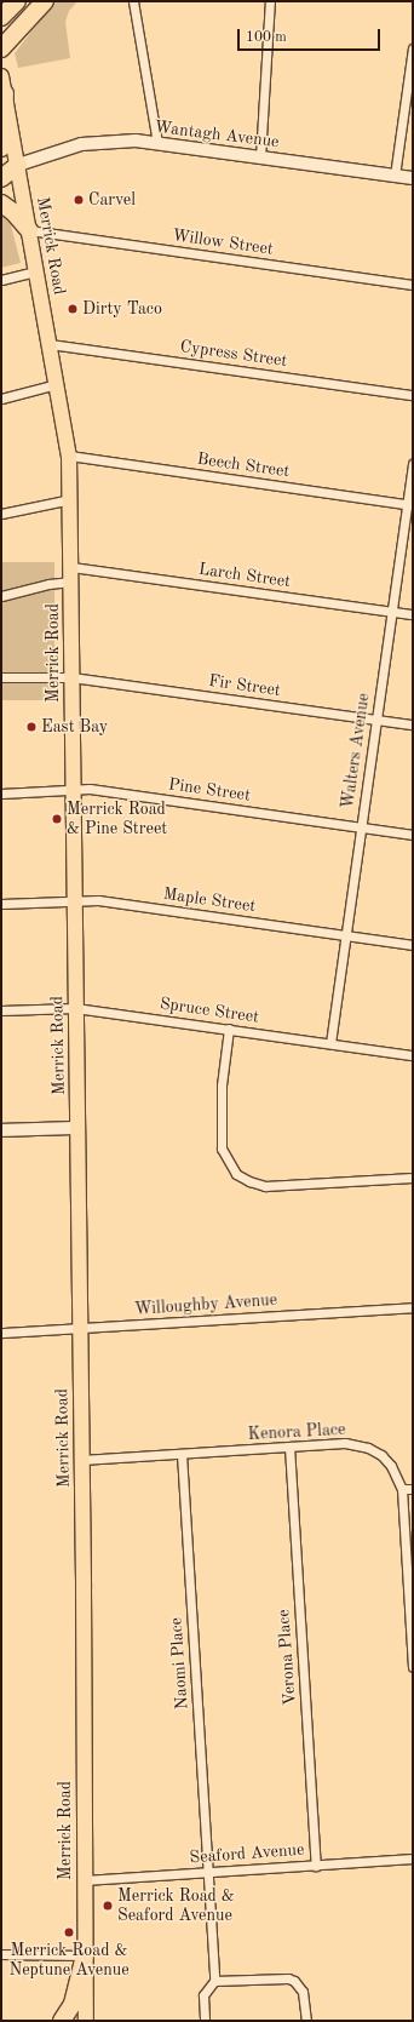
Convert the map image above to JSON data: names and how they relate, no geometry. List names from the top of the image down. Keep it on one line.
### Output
{"streets":{"main road":["Wantagh Avenue","Merrick Road"],"street":["Willow Street","Cypress Street","Beech Street","Larch Street","Fir Street","Walters Avenue","Pine Street","Maple Street","Spruce Street","Willoughby Avenue","Kenora Place","Verona Place","Naomi Place","Seaford Avenue"]},"crossings":[["Wantagh Avenue","Merrick Road"],["Willow Street","Merrick Road"],["Merrick Road","Cypress Street"],["Merrick Road","Beech Street"],["Merrick Road","Larch Street"],["Merrick Road","Fir Street"],["Merrick Road","Pine Street"],["Merrick Road","Maple Street"],["Merrick Road","Spruce Street"],["Merrick Road","Willoughby Avenue"],["Merrick Road","Kenora Place"],["Merrick Road","Seaford Avenue"],["Beech Street","Walters Avenue"],["Larch Street","Walters Avenue"],["Fir Street","Walters Avenue"],["Walters Avenue","Pine Street"],["Walters Avenue","Maple Street"],["Walters Avenue","Spruce Street"],["Kenora Place","Verona Place"],["Kenora Place","Naomi Place"],["Verona Place","Seaford Avenue"],["Naomi Place","Seaford Avenue"]],"places":["Carvel","Dirty Taco","East Bay","Merrick Road & Pine Street","Merrick Road & Seaford Avenue","Merrick Road & Neptune Avenue"],"scale_bar":"100 m"}
